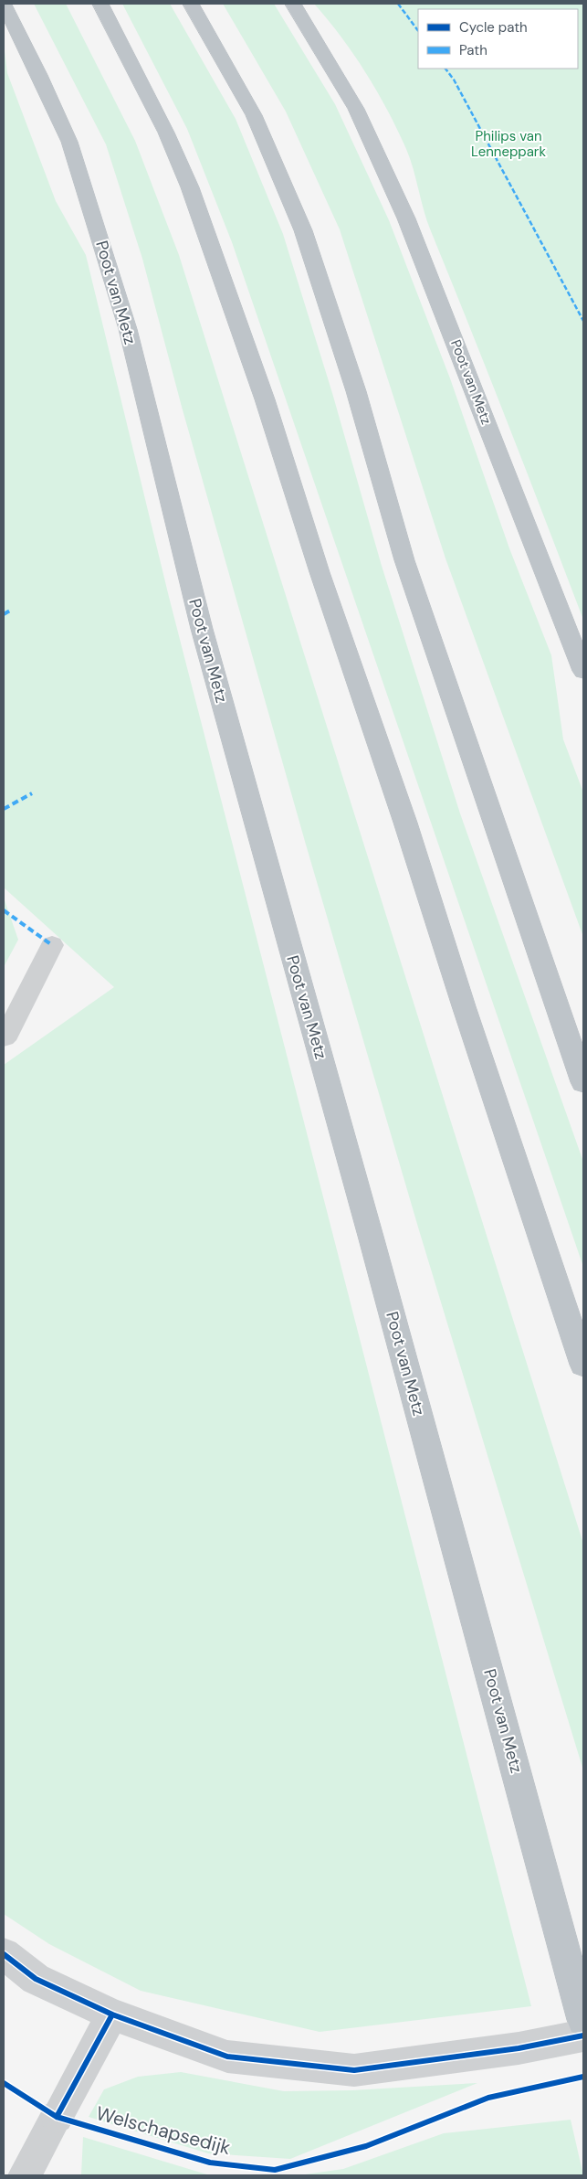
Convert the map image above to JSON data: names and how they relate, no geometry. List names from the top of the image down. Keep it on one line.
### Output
{"streets":{"highway":["Poot van Metz"],"cycle path":["Welschapsedijk"]},"parks":["Philips van Lenneppark"],"legend":["Cycle path","Path"]}
